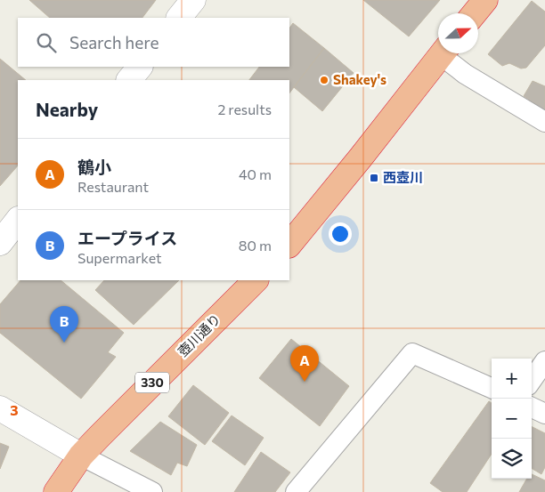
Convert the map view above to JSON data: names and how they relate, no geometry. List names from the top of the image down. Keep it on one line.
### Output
{"streets":{"highway":["壺川通り","330"]},"places":{"other":["Shakey's"],"transit":["西壺川"]},"north":"right","page":{"search":"Search here","heading":["Nearby","2 results"],"list":[{"mark":"A","name":"鶴小","note":"Restaurant","value":"40 m"},{"mark":"B","name":"エープライス","note":"Supermarket","value":"80 m"}],"pins":["B","A"],"map_buttons":["+","−"]},"grid":{"rows":["3"]}}
